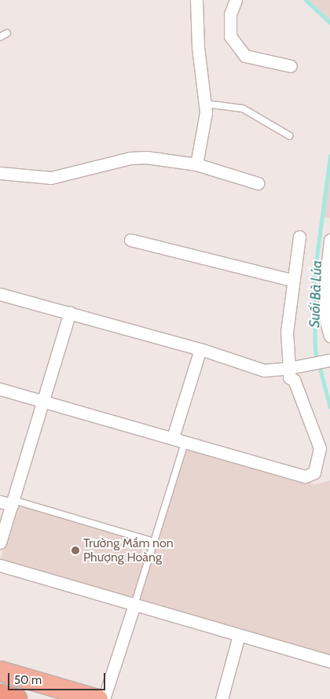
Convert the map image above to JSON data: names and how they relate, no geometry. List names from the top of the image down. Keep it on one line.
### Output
{"water":["Suối Bà Lúa"],"places":["Trường Mầm non Phượng Hoàng"],"scale_bar":"50 m"}
